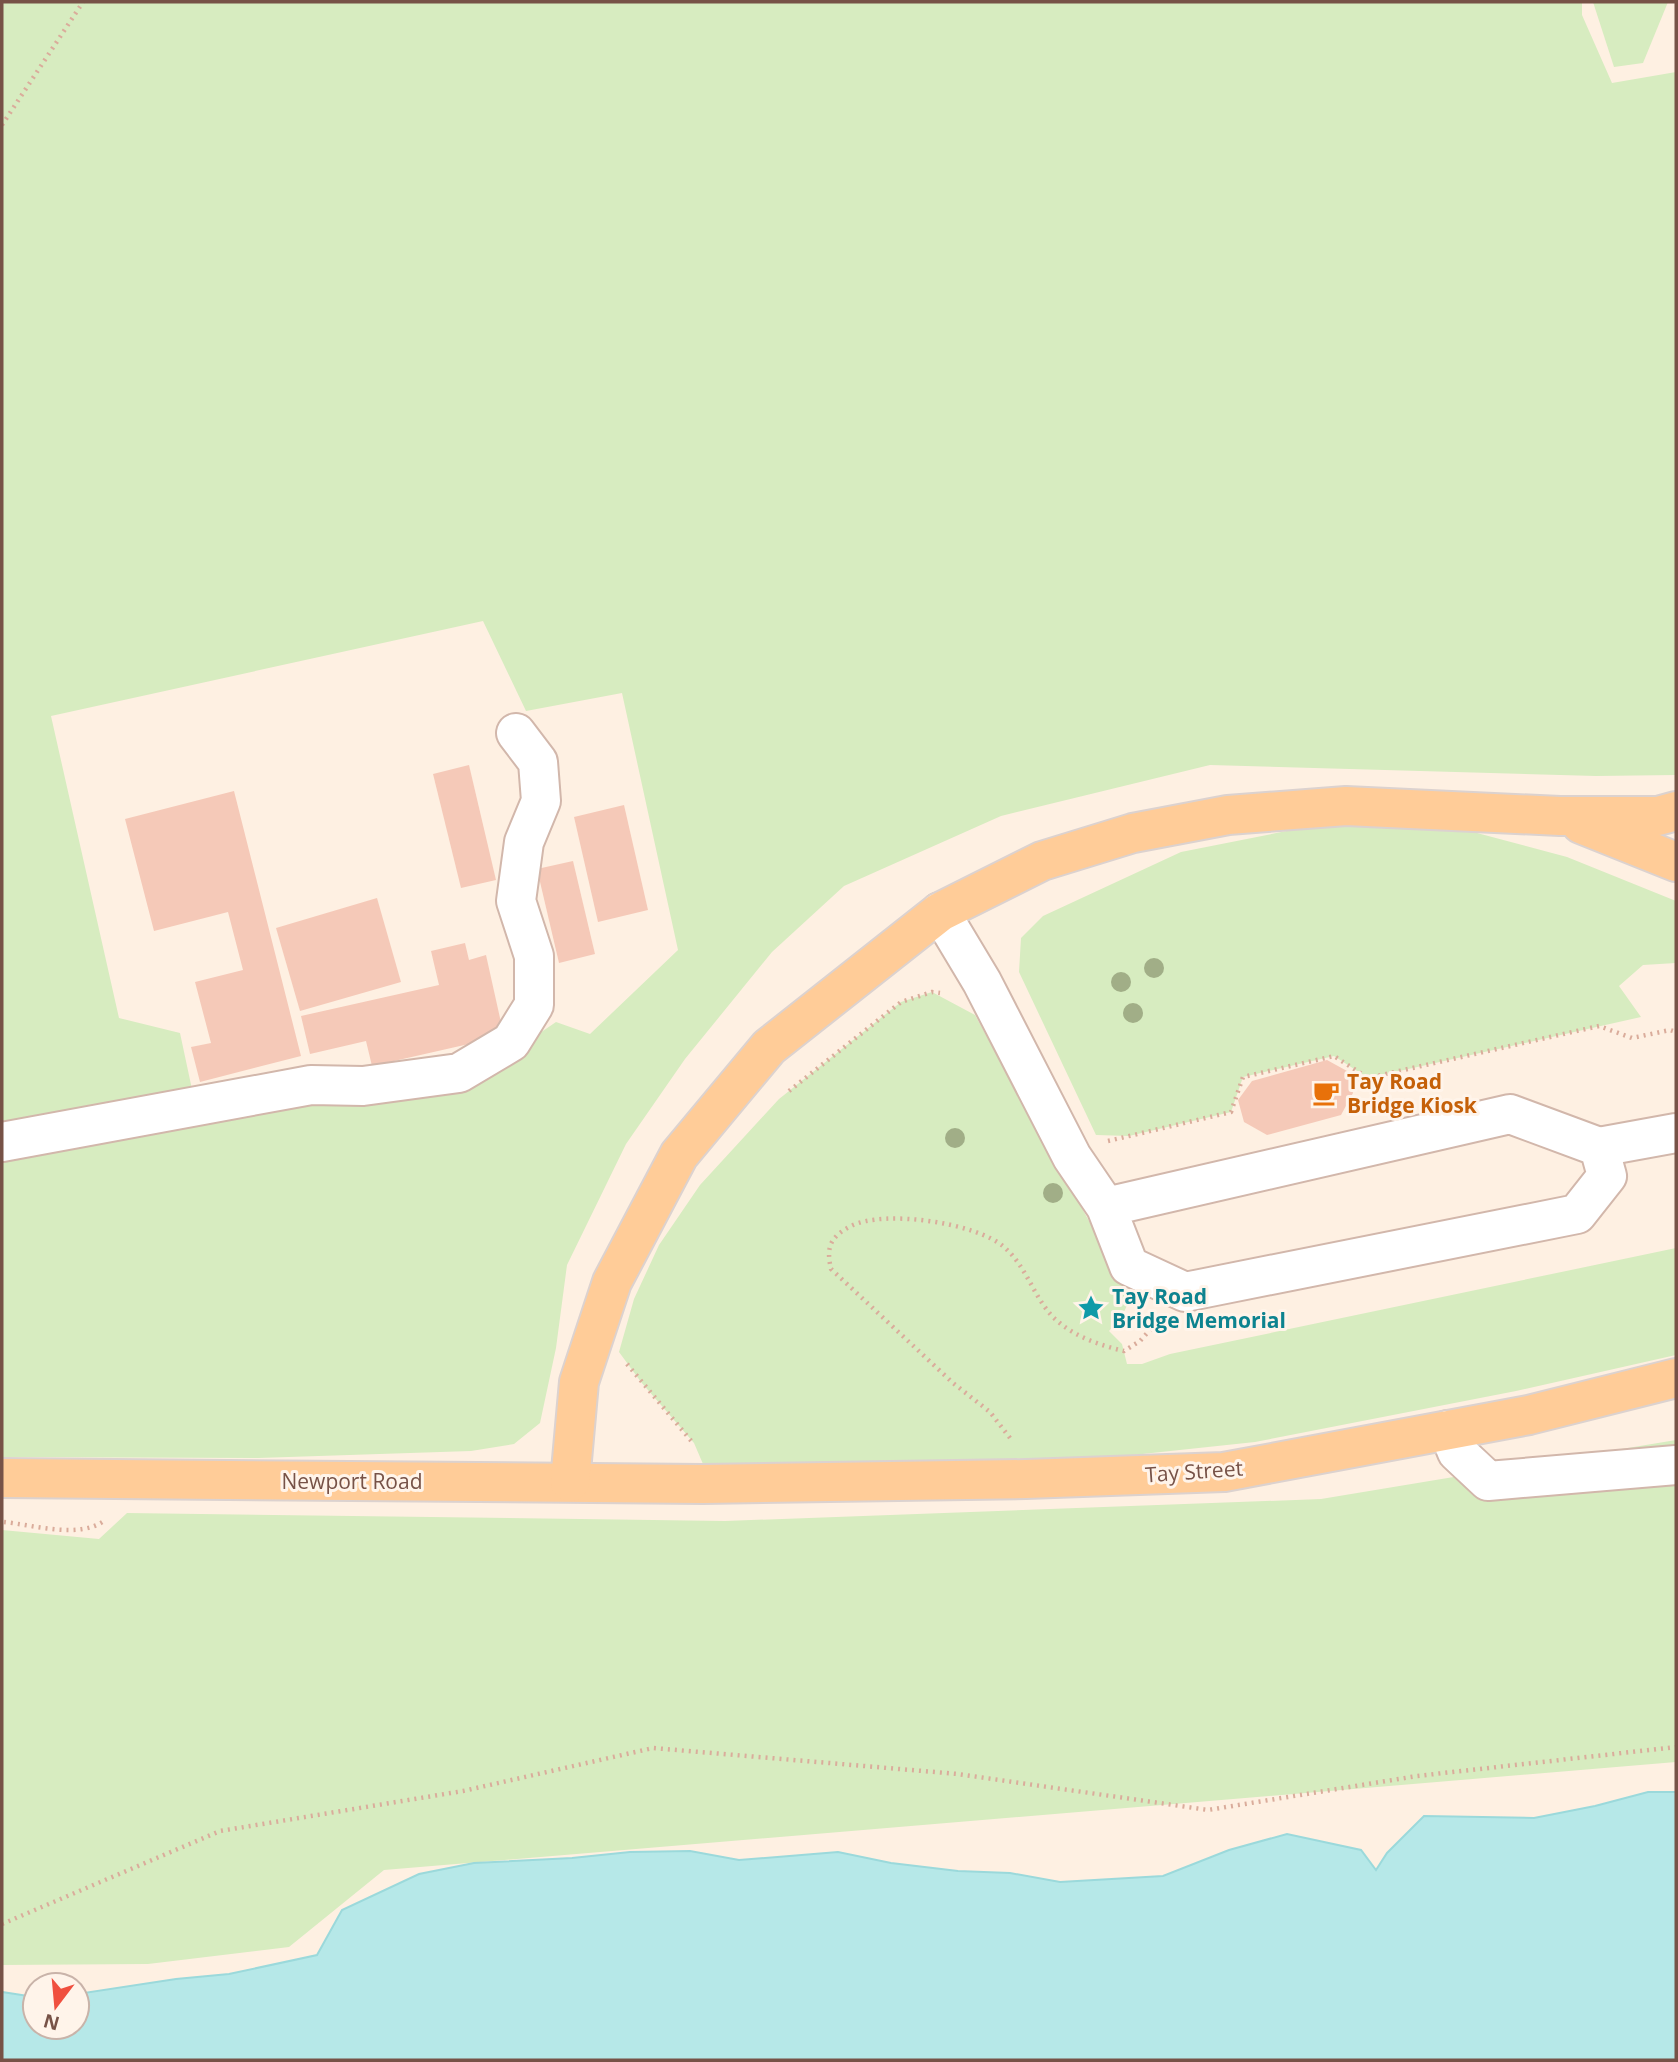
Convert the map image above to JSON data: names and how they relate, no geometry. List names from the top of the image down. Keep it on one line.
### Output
{"streets":{"main road":["Tay Street","Newport Road"]},"crossings":[["Tay Street","Newport Road"]],"places":{"cafe":["Tay Road Bridge Kiosk"],"place":["Tay Road Bridge Memorial"]},"north":"bottom"}
